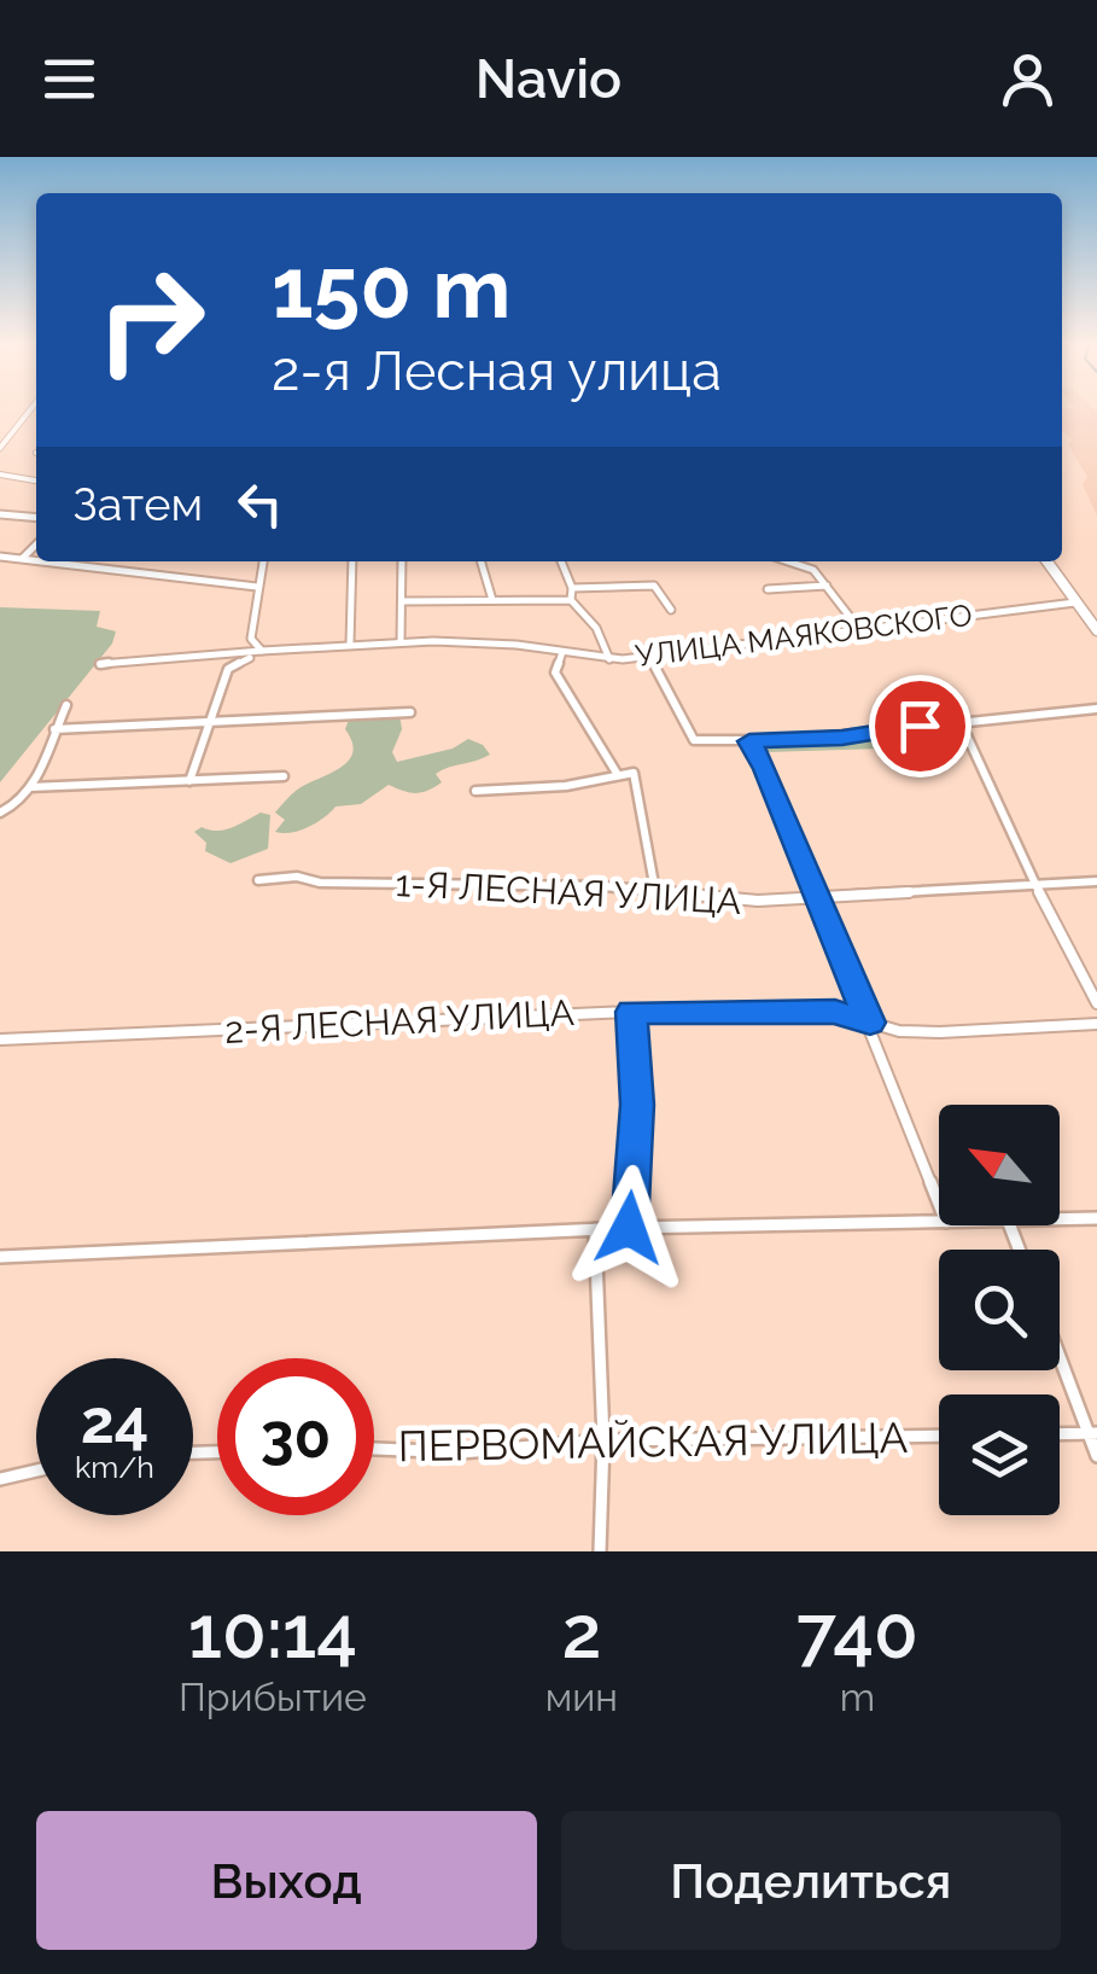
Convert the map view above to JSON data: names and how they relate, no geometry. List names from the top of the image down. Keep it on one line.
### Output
{"streets":{"street":["УЛИЦА МАЯКОВСКОГО","1-Я ЛЕСНАЯ УЛИЦА","2-Я ЛЕСНАЯ УЛИЦА","ПЕРВОМАЙСКАЯ УЛИЦА"]},"north":"top left","page":{"header":"Navio","turn":["150 m","2-я Лесная улица"],"then":"Затем","speed":"24 km/h","limit":"30","eta":["10:14","Прибытие","2","мин","740","m"],"buttons":["Выход","Поделиться"]}}
